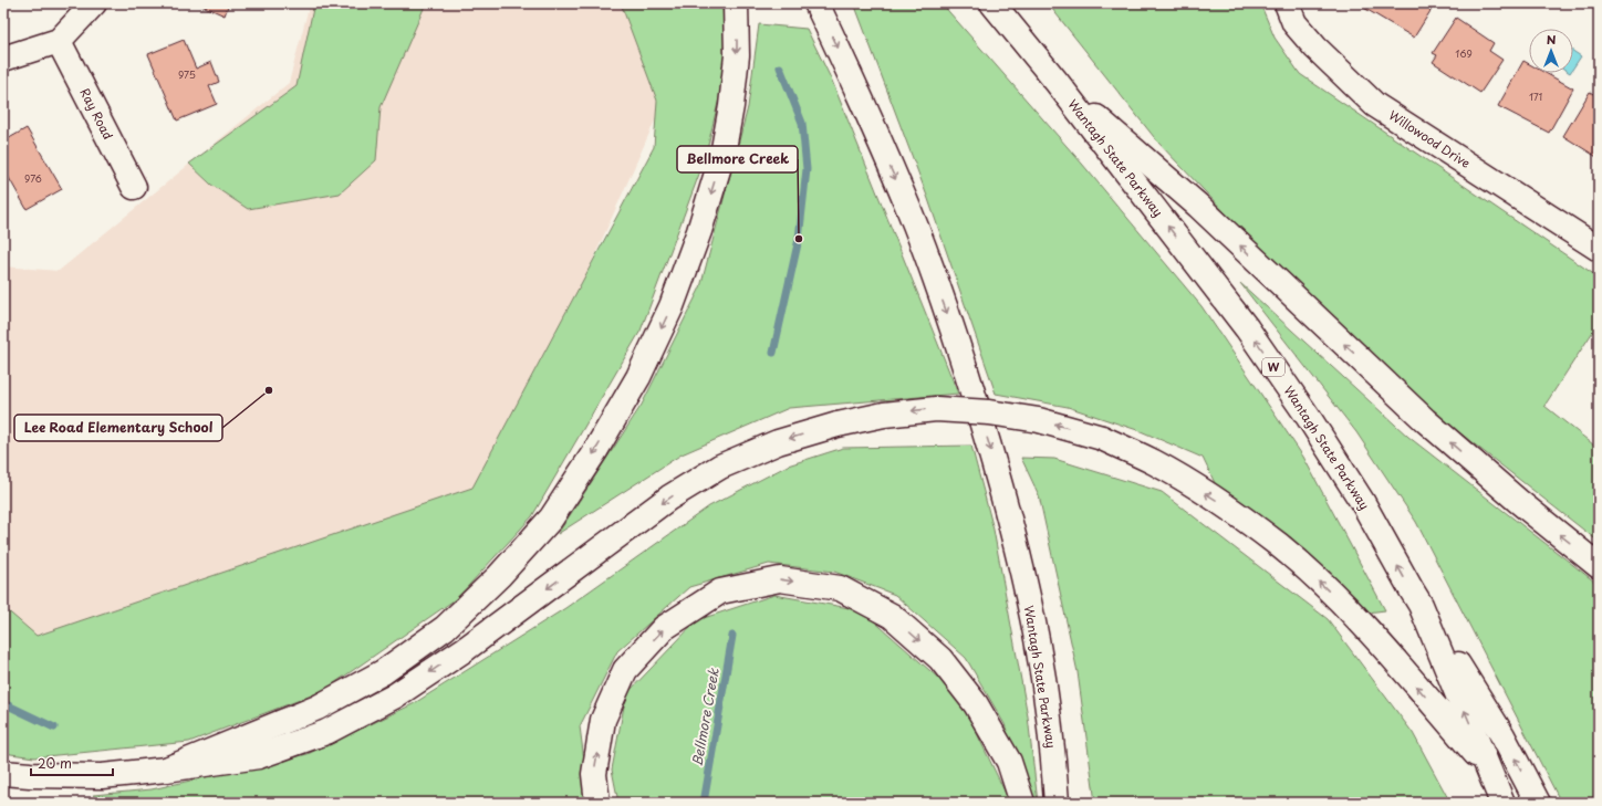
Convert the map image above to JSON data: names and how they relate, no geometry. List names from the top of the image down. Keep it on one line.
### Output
{"streets":{"main road":["Ray Road","Willowood Drive","Wantagh State Parkway","W"]},"water":["Bellmore Creek"],"places":["Bellmore Creek","Lee Road Elementary School"],"house_numbers":["169","975","171","976"],"scale_bar":"20 m","north":"top"}
